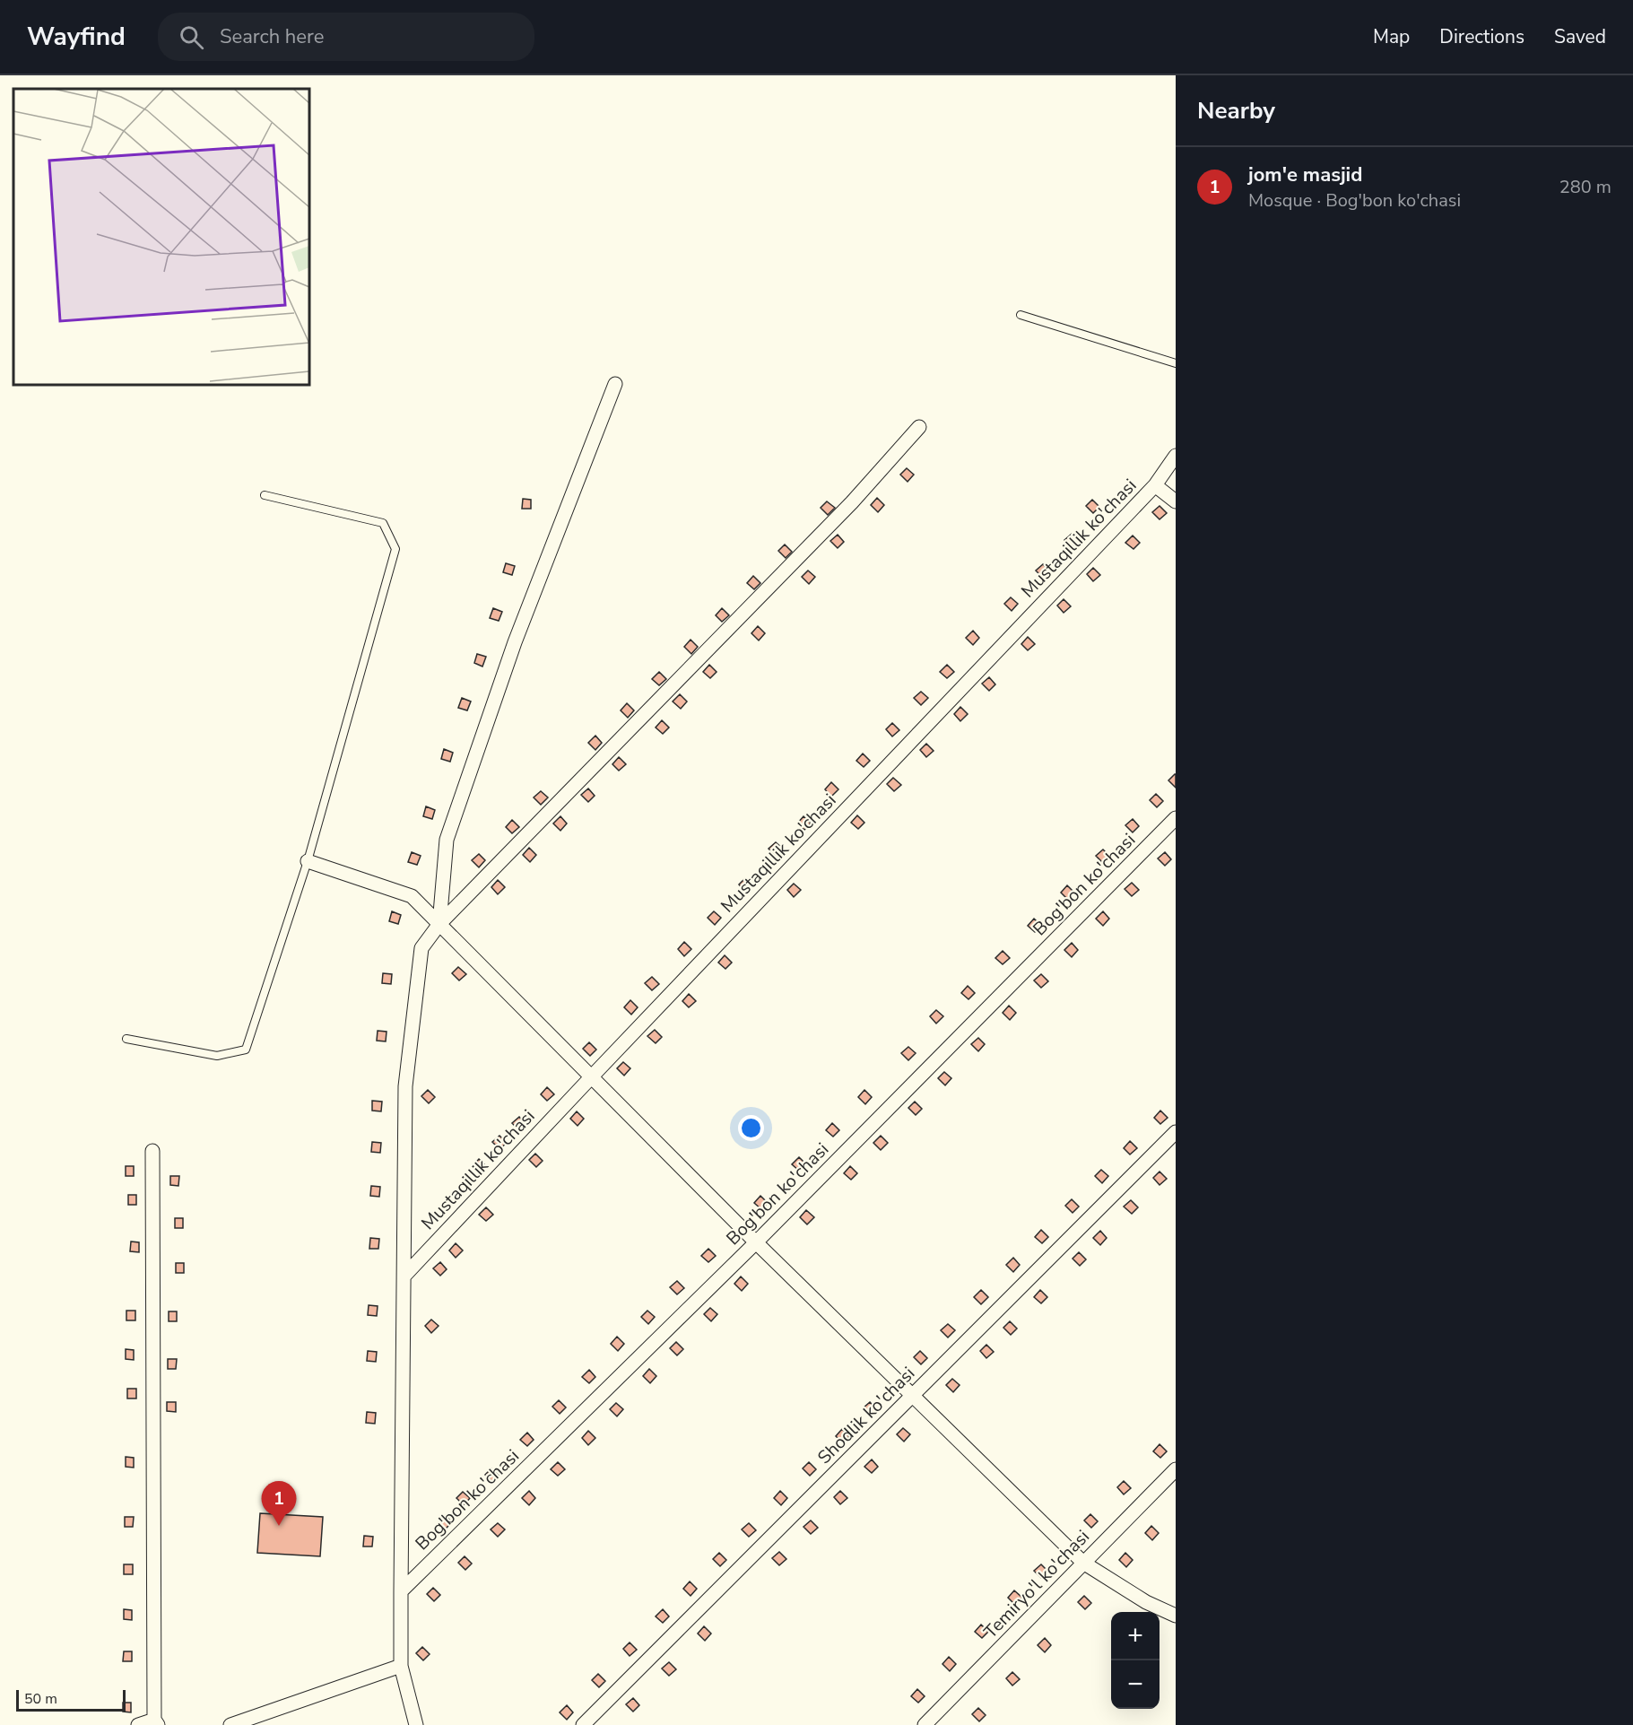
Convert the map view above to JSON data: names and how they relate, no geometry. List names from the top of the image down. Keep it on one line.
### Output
{"streets":{"street":["Mustaqillik ko'chasi","Bog'bon ko'chasi","Shodlik ko'chasi","Temiryo'l ko'chasi"]},"crossings":[["Mustaqillik ko'chasi","Bog'bon ko'chasi"]],"scale_bar":"50 m","page":{"header":"Wayfind","search":"Search here","nav":["Map","Directions","Saved"],"heading":"Nearby","list":[{"mark":"1","name":"jom'e masjid","note":"Mosque · Bog'bon ko'chasi","value":"280 m"}],"pins":"1","map_buttons":["+","−"],"scale":"50 m"}}
